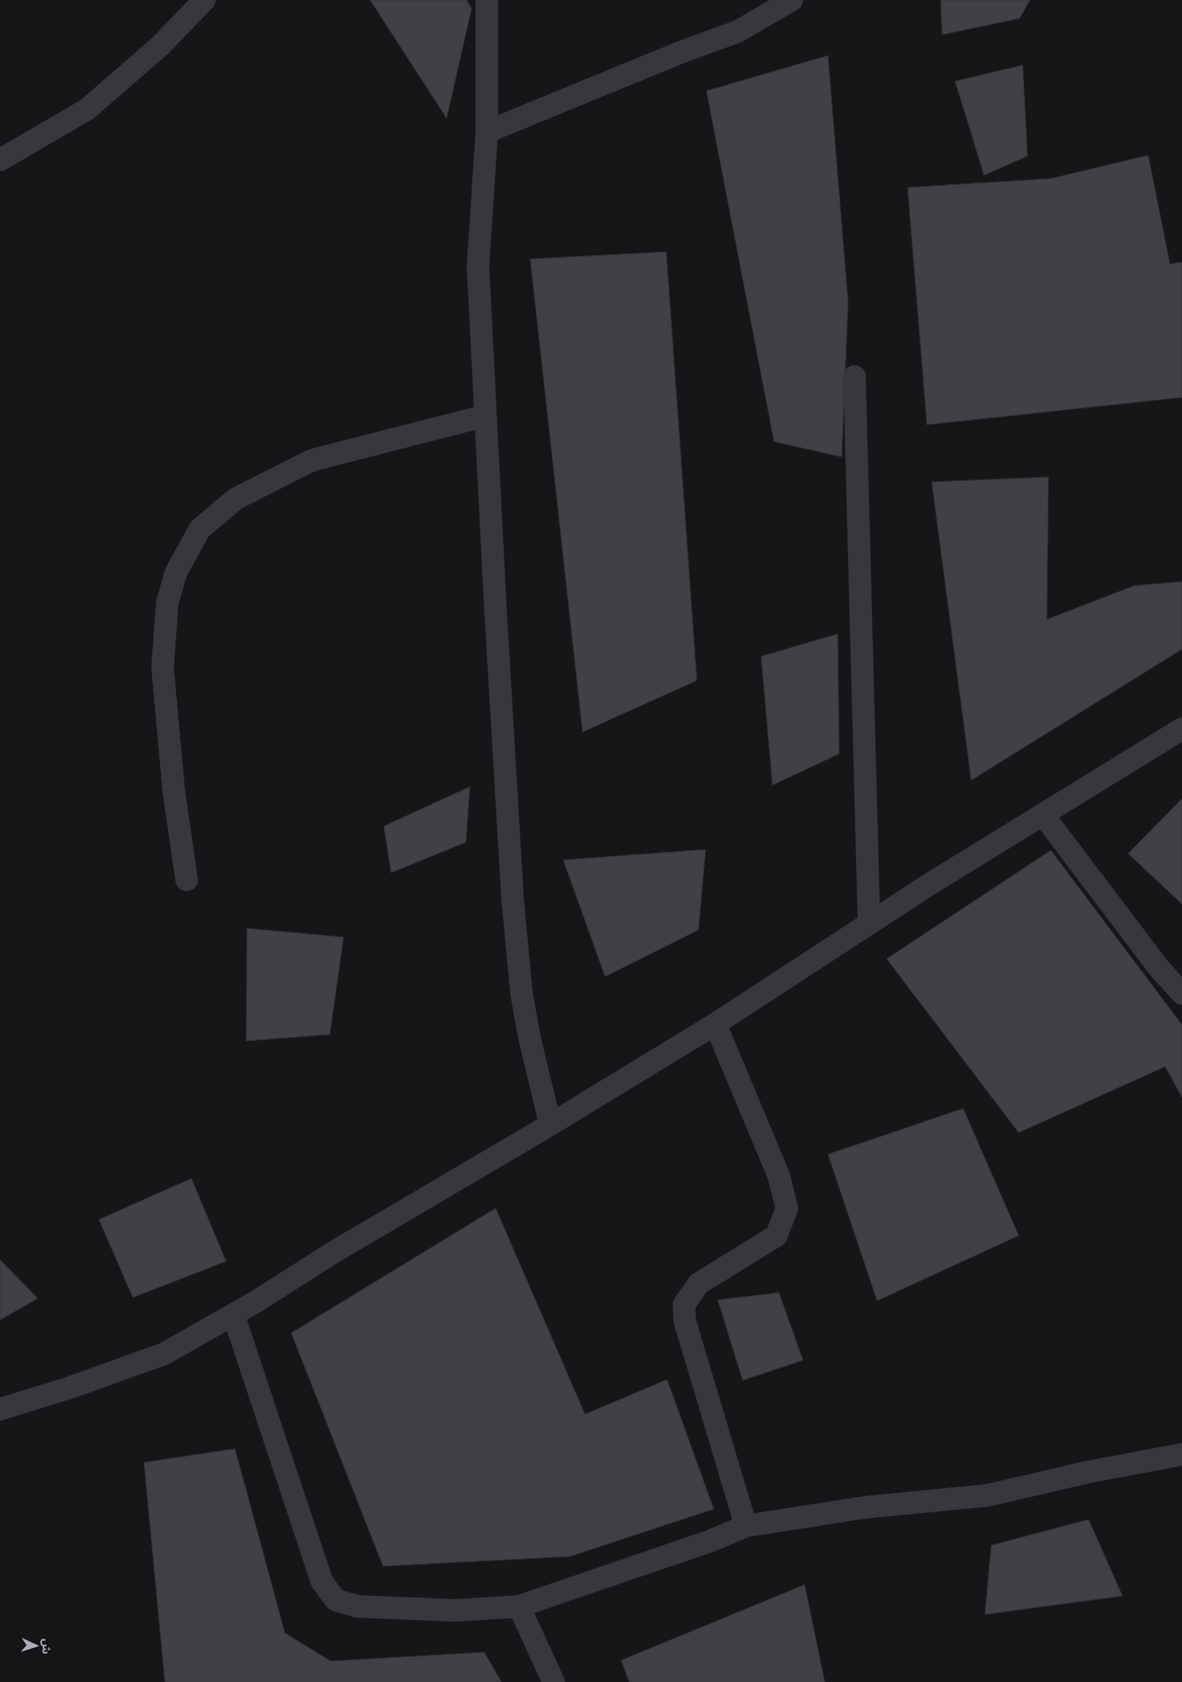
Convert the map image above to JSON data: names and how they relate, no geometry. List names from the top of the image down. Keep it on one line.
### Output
{"north":"right"}
